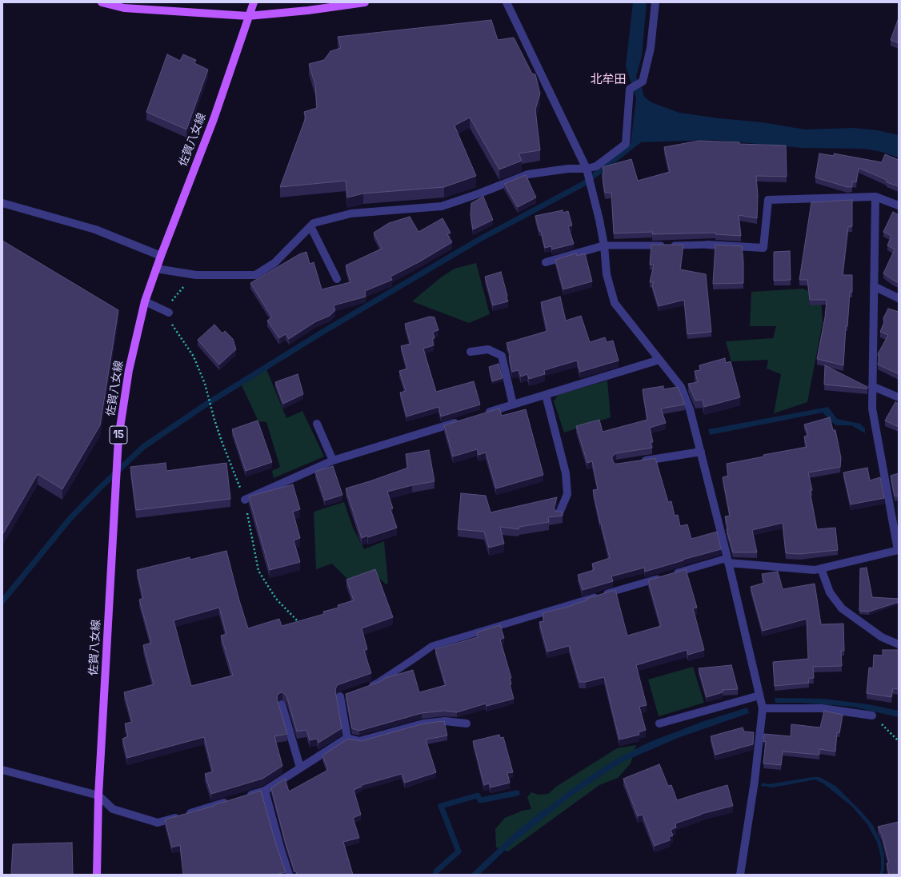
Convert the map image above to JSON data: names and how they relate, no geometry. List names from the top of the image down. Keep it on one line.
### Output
{"streets":{"main road":["佐賀八女線","15"]},"districts":["北牟田"]}
